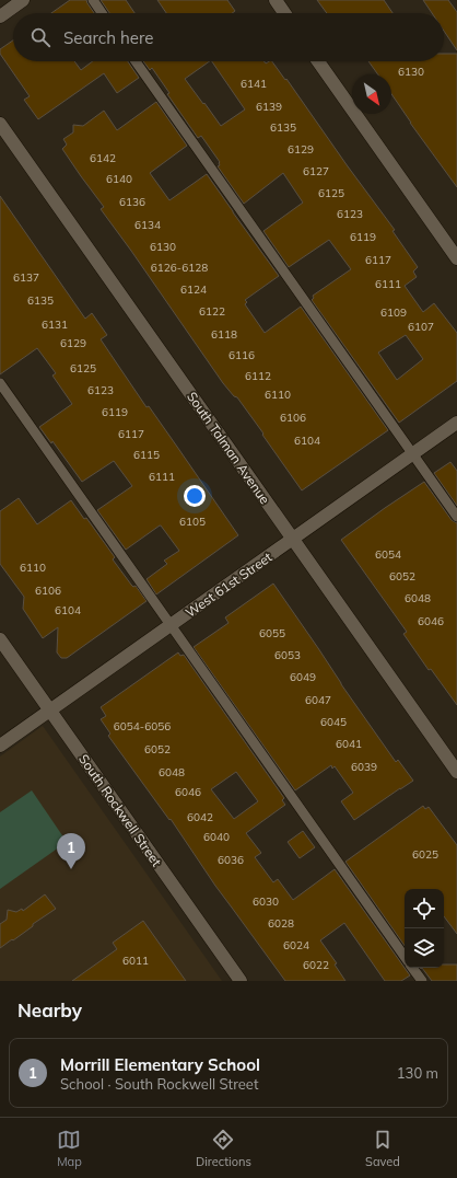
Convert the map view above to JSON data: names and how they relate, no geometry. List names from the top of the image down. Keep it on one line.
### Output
{"streets":{"street":["South Talman Avenue","West 61st Street","South Rockwell Street"]},"crossings":[["South Talman Avenue","West 61st Street"],["West 61st Street","South Rockwell Street"]],"house_numbers":["6130","6141","6139","6135","6129","6142","6127","6140","6125","6136","6123","6134","6119","6130","6117","6126-6128","6137","6111","6124","6135","6122","6109","6131","6107","6118","6129","6116","6125","6112","6123","6110","6119","6106","6117","6104","6115","6111","6105","6054","6110","6052","6106","6048","6104","6046","6055","6053","6049","6047","6045","6054-6056","6041","6052","6039","6048","6046","6042","6040","6025","6036","6030","6028","6024","6011","6022"],"north":"bottom right","page":{"search":"Search here","pins":"1","heading":"Nearby","list":[{"mark":"1","name":"Morrill Elementary School","note":"School · South Rockwell Street","value":"130 m"}],"nav":["Map","Directions","Saved"]}}
